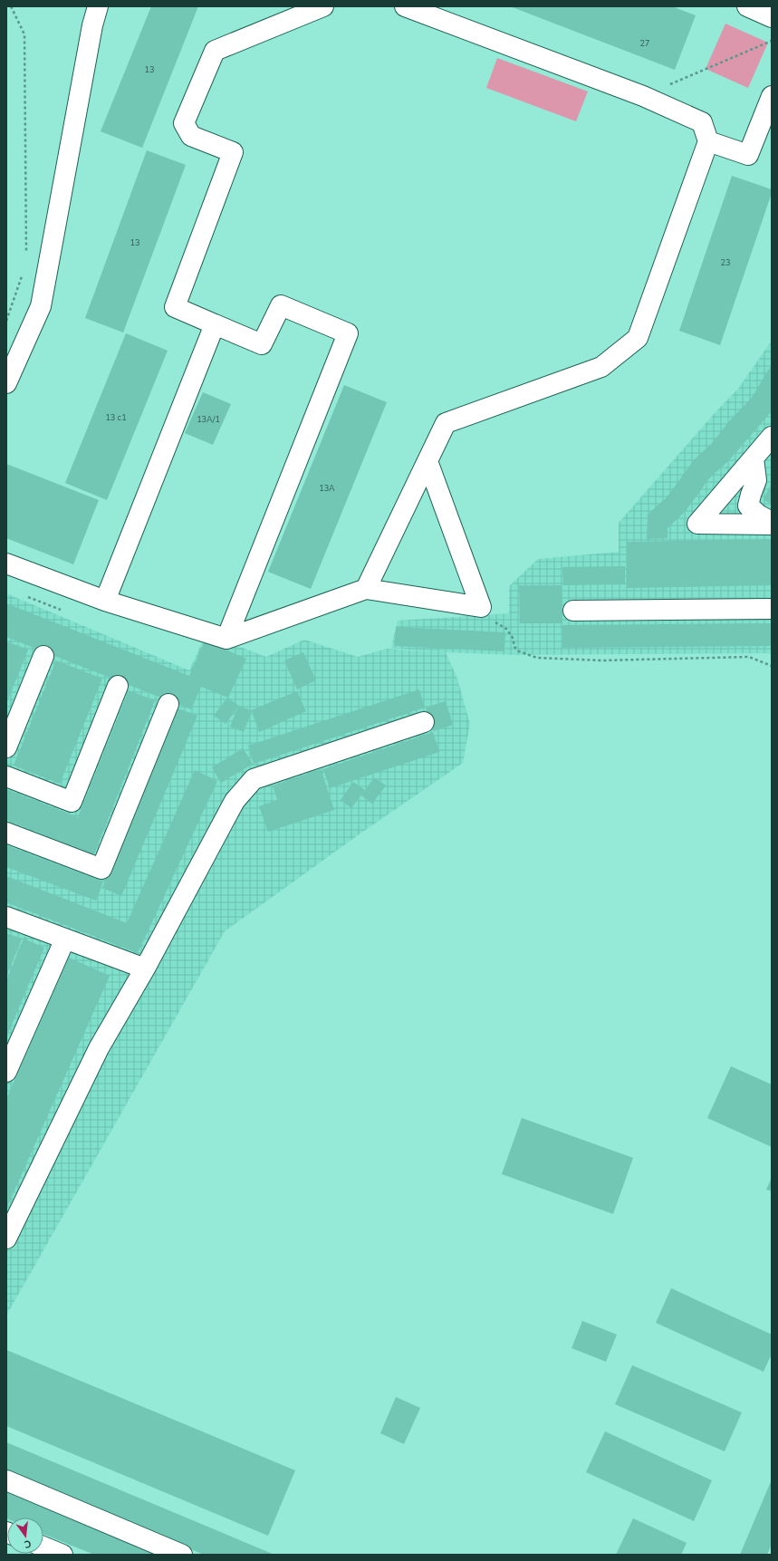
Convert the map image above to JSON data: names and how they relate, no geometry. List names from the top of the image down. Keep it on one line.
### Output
{"house_numbers":["27","13","13","23","13 с1","13А/1","13А"],"north":"bottom"}
